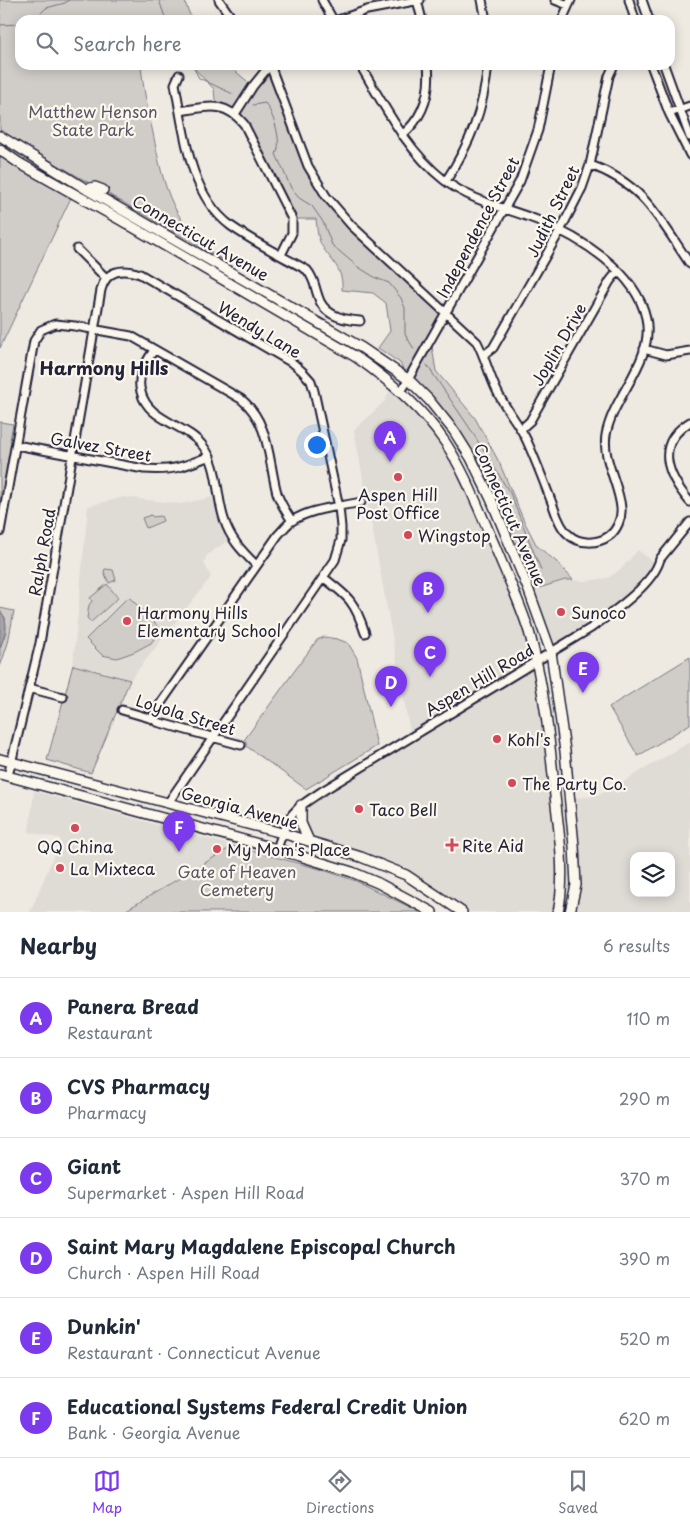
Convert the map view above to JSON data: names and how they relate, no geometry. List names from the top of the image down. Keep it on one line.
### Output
{"streets":{"main road":["Connecticut Avenue","Georgia Avenue"],"street":["Judith Street","Independence Street","Wendy Lane","Joplin Drive","Galvez Street","Ralph Road","Aspen Hill Road","Loyola Street"]},"crossings":[["Independence Street","Connecticut Avenue"],["Connecticut Avenue","Aspen Hill Road"],["Wendy Lane","Loyola Street"],["Wendy Lane","Georgia Avenue"],["Galvez Street","Ralph Road"],["Ralph Road","Georgia Avenue"],["Aspen Hill Road","Georgia Avenue"]],"districts":["Harmony Hills"],"parks":["Matthew Henson State Park","Gate of Heaven Cemetery"],"places":{"other":["Aspen Hill Post Office","Wingstop","Sunoco","Harmony Hills Elementary School","Kohl's","The Party Co.","Taco Bell","QQ China","My Mom's Place","La Mixteca"],"health":["Rite Aid"]},"page":{"search":"Search here","pins":["A","B","C","E","D","F"],"heading":["Nearby","6 results"],"list":[{"mark":"A","name":"Panera Bread","note":"Restaurant","value":"110 m"},{"mark":"B","name":"CVS Pharmacy","note":"Pharmacy","value":"290 m"},{"mark":"C","name":"Giant","note":"Supermarket · Aspen Hill Road","value":"370 m"},{"mark":"D","name":"Saint Mary Magdalene Episcopal Church","note":"Church · Aspen Hill Road","value":"390 m"},{"mark":"E","name":"Dunkin'","note":"Restaurant · Connecticut Avenue","value":"520 m"},{"mark":"F","name":"Educational Systems Federal Credit Union","note":"Bank · Georgia Avenue","value":"620 m"}],"nav":["Map","Directions","Saved"]}}
